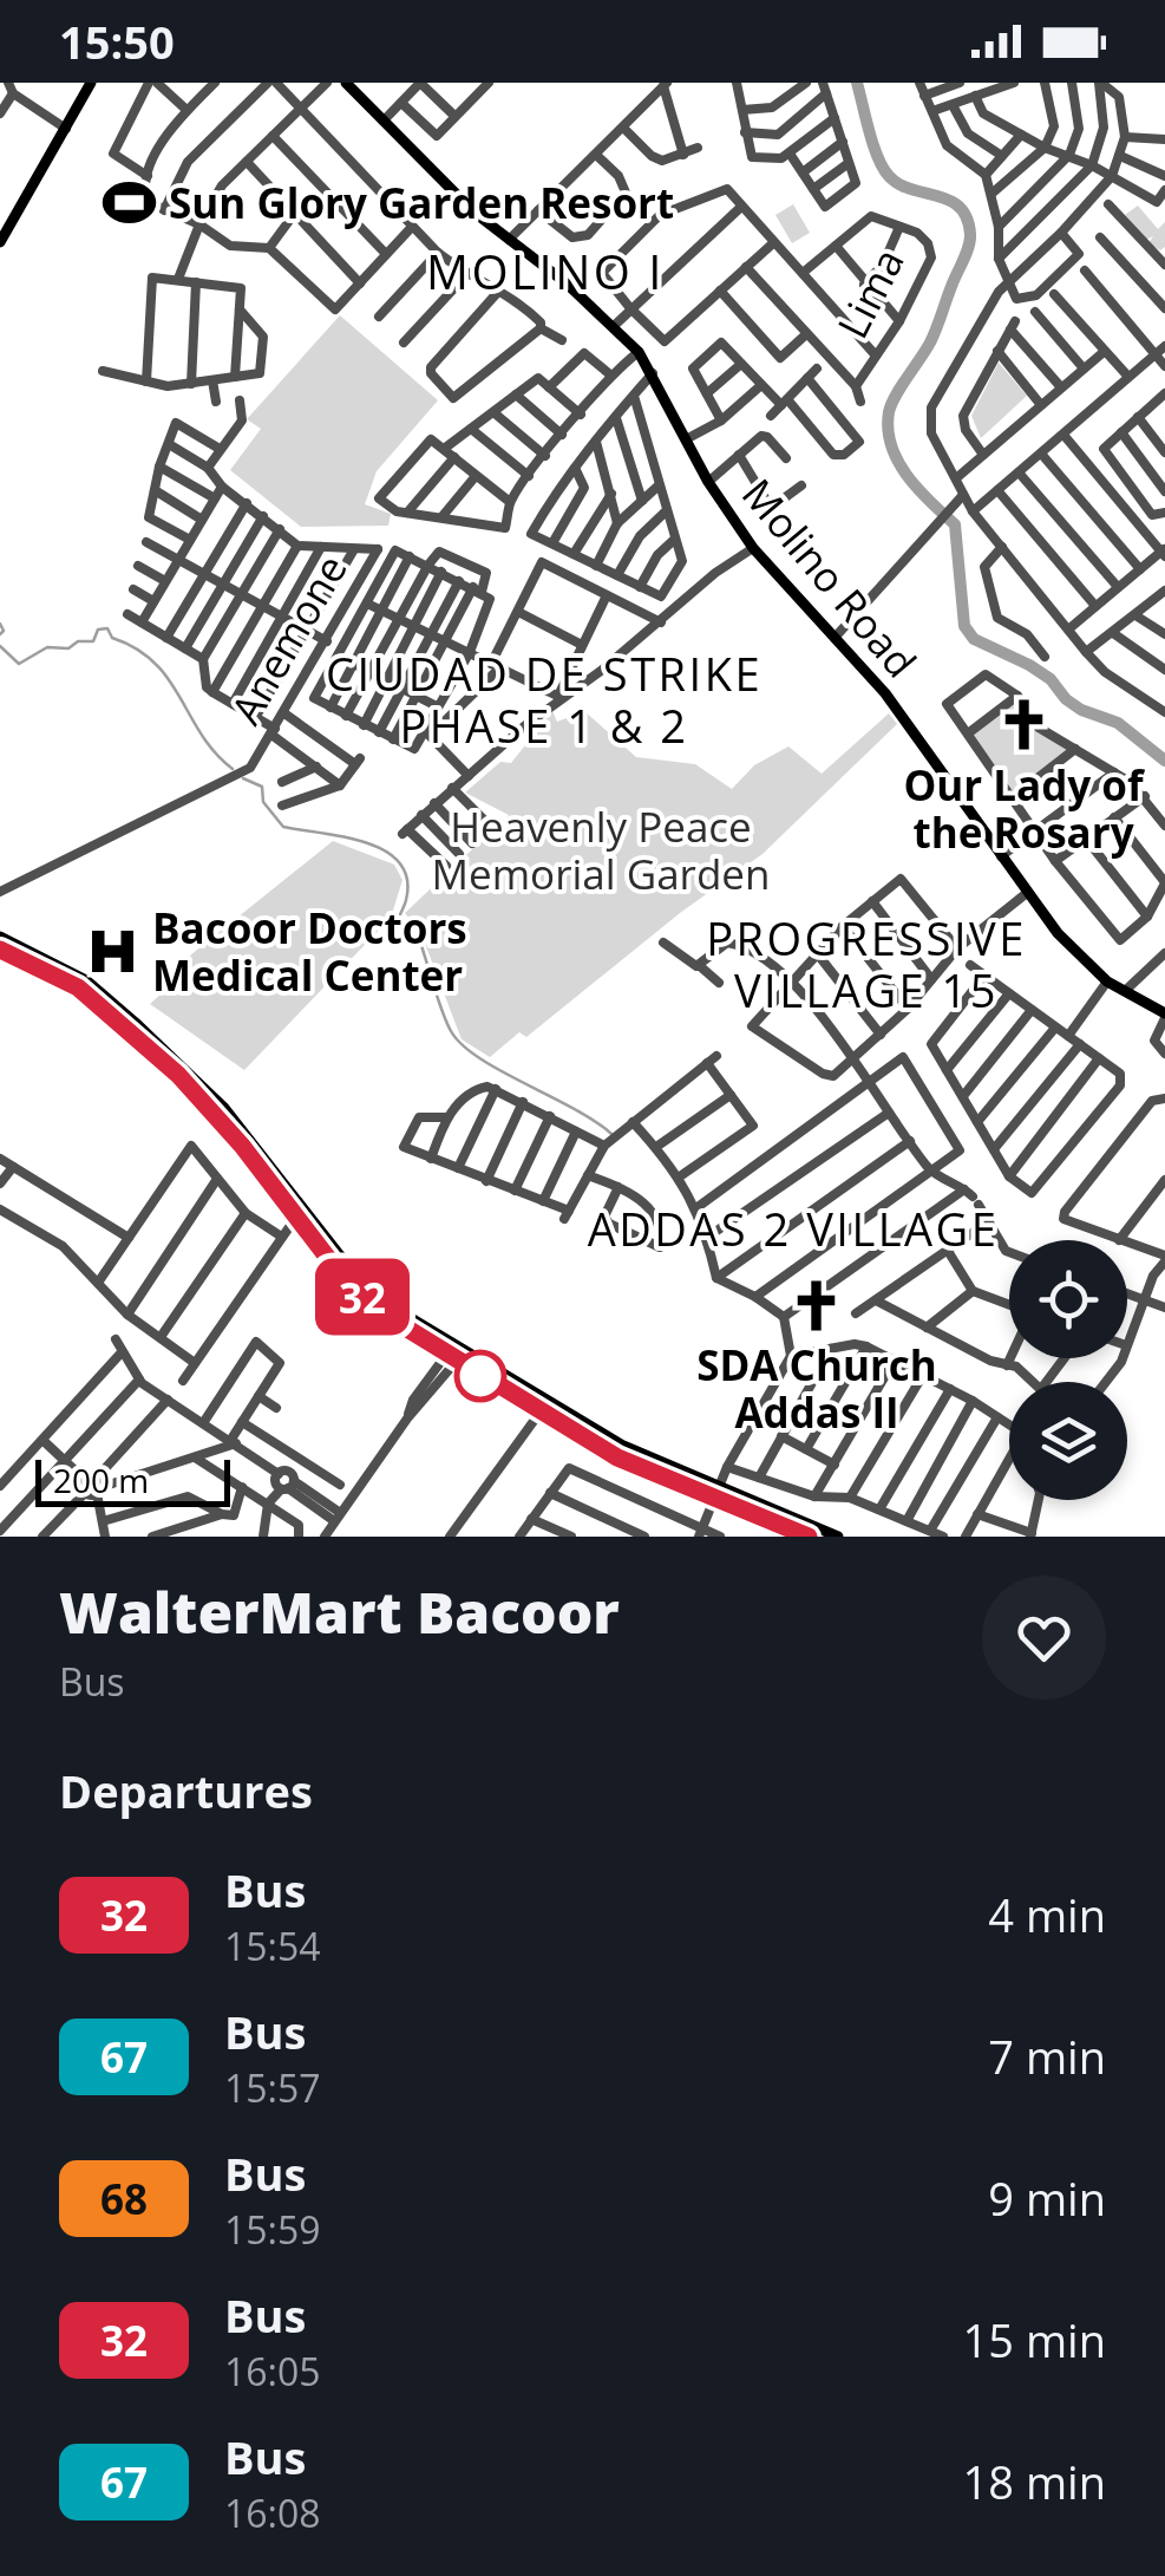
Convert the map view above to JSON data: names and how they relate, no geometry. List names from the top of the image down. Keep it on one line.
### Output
{"streets":{"main road":["Molino Road"],"street":["Lima","Anemone"]},"districts":["MOLINO I","CIUDAD DE STRIKE PHASE 1 & 2","PROGRESSIVE VILLAGE 15","ADDAS 2 VILLAGE"],"parks":["Heavenly Peace Memorial Garden"],"places":{"sports":["Sun Glory Garden Resort"],"church":["Our Lady of the Rosary","SDA Church Addas II"],"hospital":["Bacoor Doctors Medical Center"]},"lines":["bus line 32"],"scale_bar":"200 m","page":{"status":"15:50","on_map":"32","scale":"200 m","heading":[["WalterMart Bacoor","Bus"],"Departures"],"list":[{"mark":"32","name":"Bus","note":"15:54","value":"4 min"},{"mark":"67","name":"Bus","note":"15:57","value":"7 min"},{"mark":"68","name":"Bus","note":"15:59","value":"9 min"},{"mark":"32","name":"Bus","note":"16:05","value":"15 min"},{"mark":"67","name":"Bus","note":"16:08","value":"18 min"}]}}
